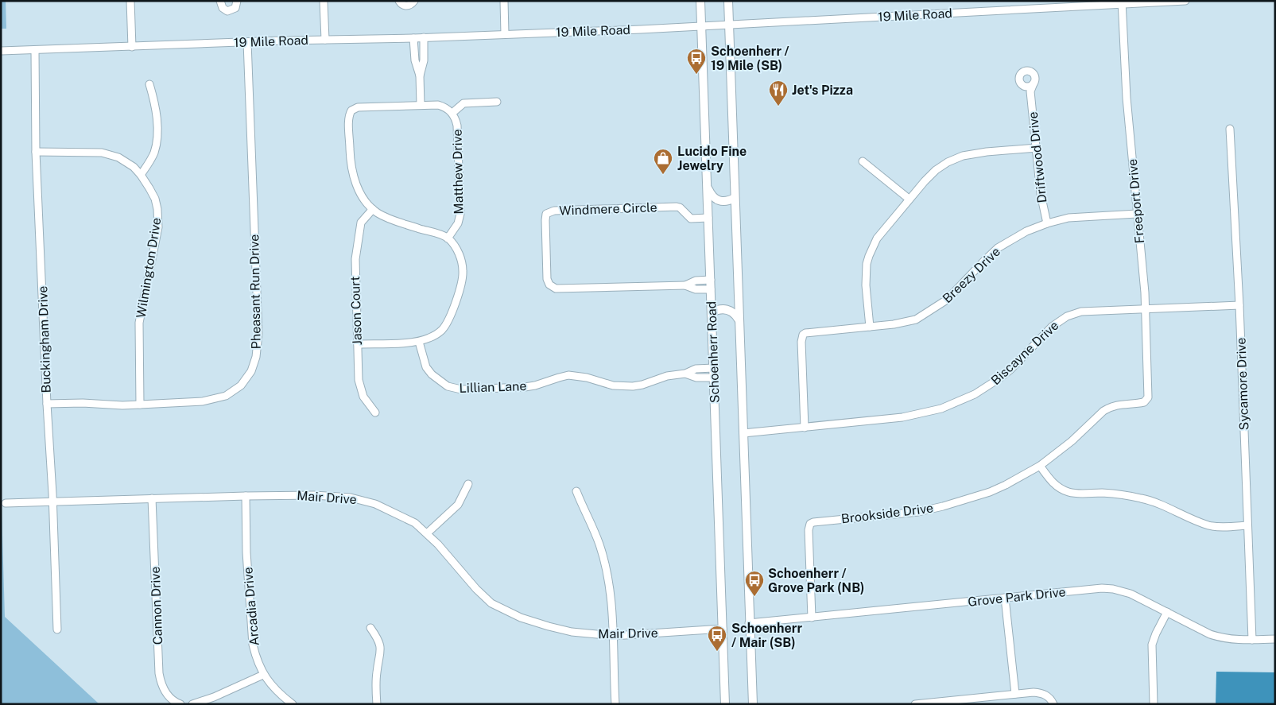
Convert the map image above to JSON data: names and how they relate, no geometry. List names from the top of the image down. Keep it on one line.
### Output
{"streets":{"main road":["Schoenherr Road"],"street":["19 Mile Road","Driftwood Drive","Matthew Drive","Freeport Drive","Windmere Circle","Wilmington Drive","Breezy Drive","Pheasant Run Drive","Jason Court","Buckingham Drive","Biscayne Drive","Sycamore Drive","Lillian Lane","Mair Drive","Brookside Drive","Grove Park Drive","Cannon Drive","Arcadia Drive"]},"crossings":[["19 Mile Road","Freeport Drive"],["19 Mile Road","Pheasant Run Drive"],["19 Mile Road","Buckingham Drive"],["19 Mile Road","Schoenherr Road"],["Driftwood Drive","Breezy Drive"],["Matthew Drive","Jason Court"],["Freeport Drive","Breezy Drive"],["Freeport Drive","Biscayne Drive"],["Freeport Drive","Brookside Drive"],["Windmere Circle","Schoenherr Road"],["Wilmington Drive","Pheasant Run Drive"],["Wilmington Drive","Buckingham Drive"],["Breezy Drive","Biscayne Drive"],["Pheasant Run Drive","Buckingham Drive"],["Buckingham Drive","Mair Drive"],["Schoenherr Road","Biscayne Drive"],["Schoenherr Road","Lillian Lane"],["Schoenherr Road","Mair Drive"],["Schoenherr Road","Grove Park Drive"],["Biscayne Drive","Sycamore Drive"],["Sycamore Drive","Grove Park Drive"],["Mair Drive","Cannon Drive"],["Mair Drive","Arcadia Drive"],["Brookside Drive","Grove Park Drive"]],"places":{"bus stop":["Schoenherr / 19 Mile (SB)","Schoenherr / Grove Park (NB)","Schoenherr / Mair (SB)"],"restaurant":["Jet's Pizza"],"shop":["Lucido Fine Jewelry"]}}
